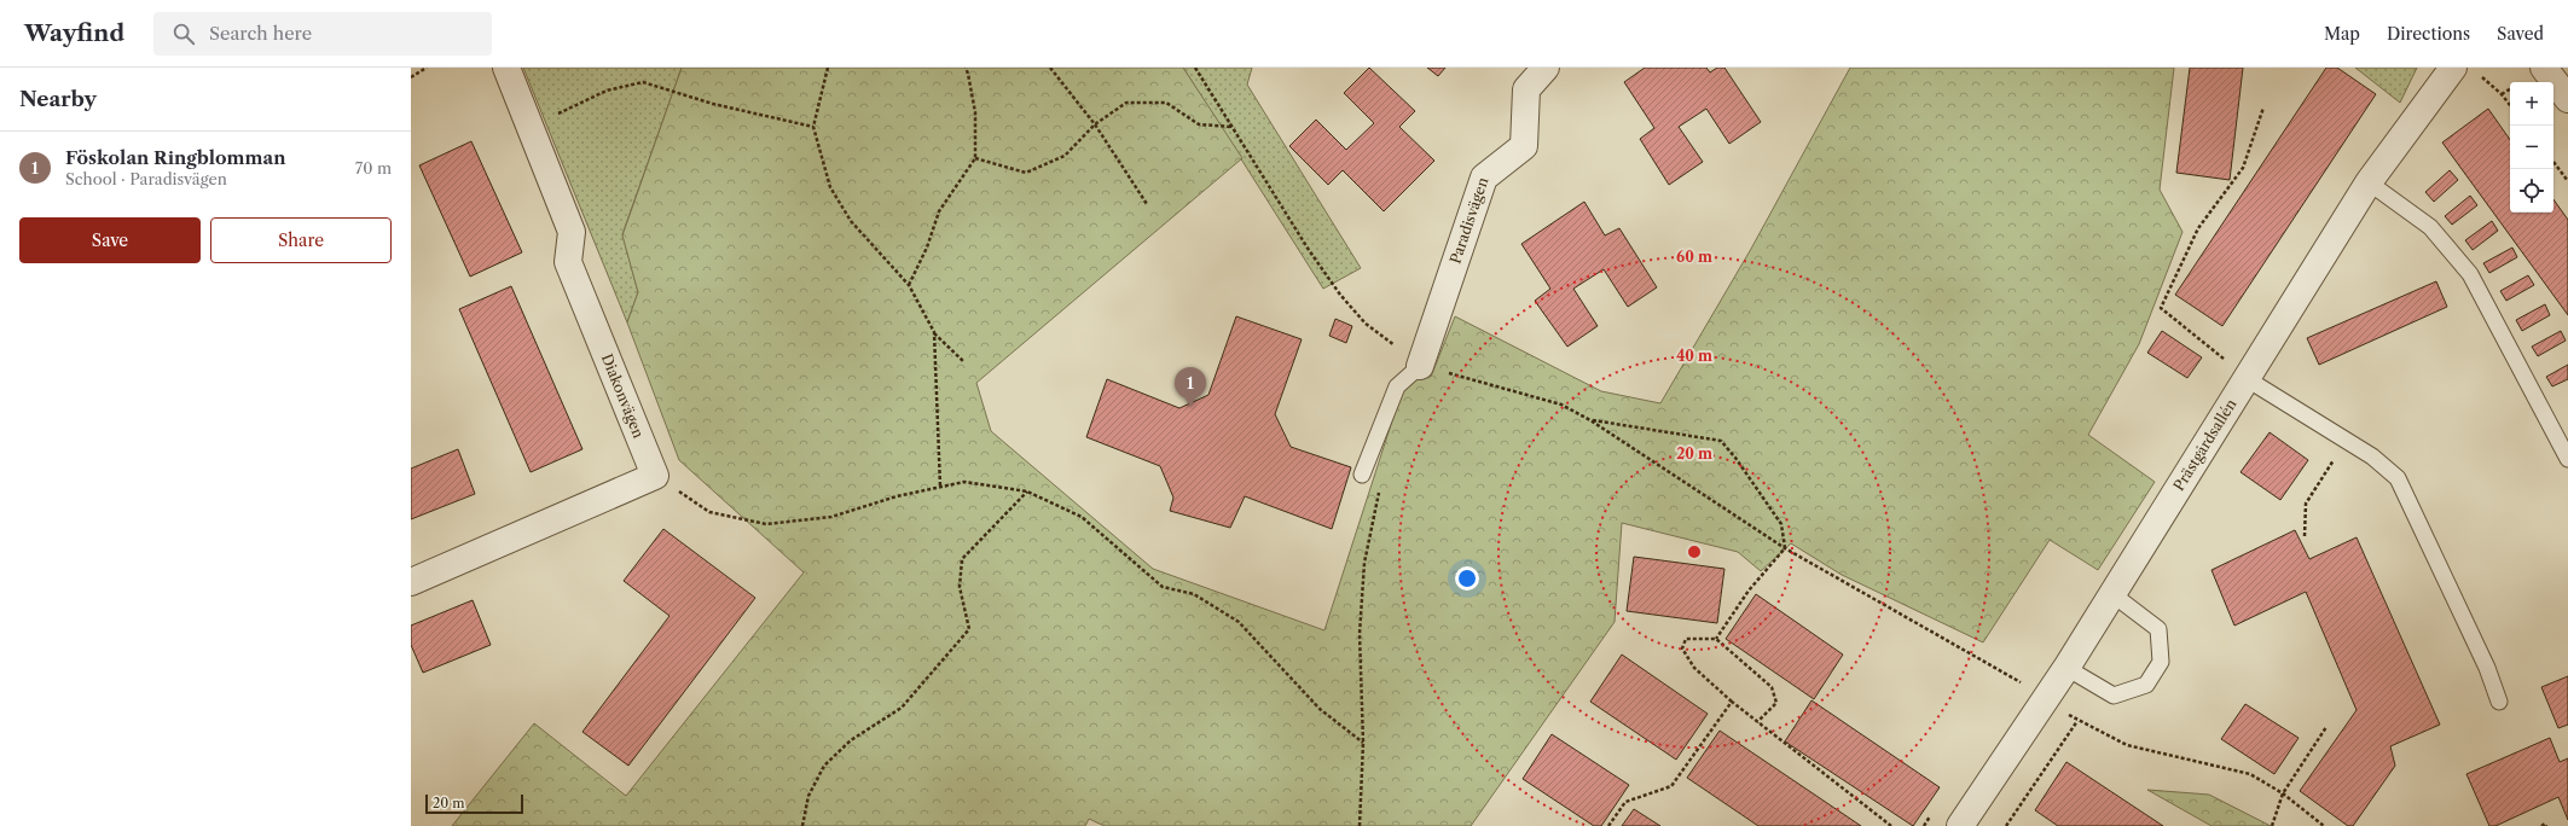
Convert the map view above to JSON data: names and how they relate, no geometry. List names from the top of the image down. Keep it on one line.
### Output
{"streets":{"street":["Paradisvägen","Diakonvägen","Prästgårdsallén"]},"scale_bar":"20 m","page":{"header":"Wayfind","search":"Search here","nav":["Map","Directions","Saved"],"heading":"Nearby","map_buttons":["+","−"],"list":[{"mark":"1","name":"Föskolan Ringblomman","note":"School · Paradisvägen","value":"70 m"}],"buttons":["Save","Share"],"pins":"1","scale":"20 m"},"rings":["60 m","40 m","20 m"]}
